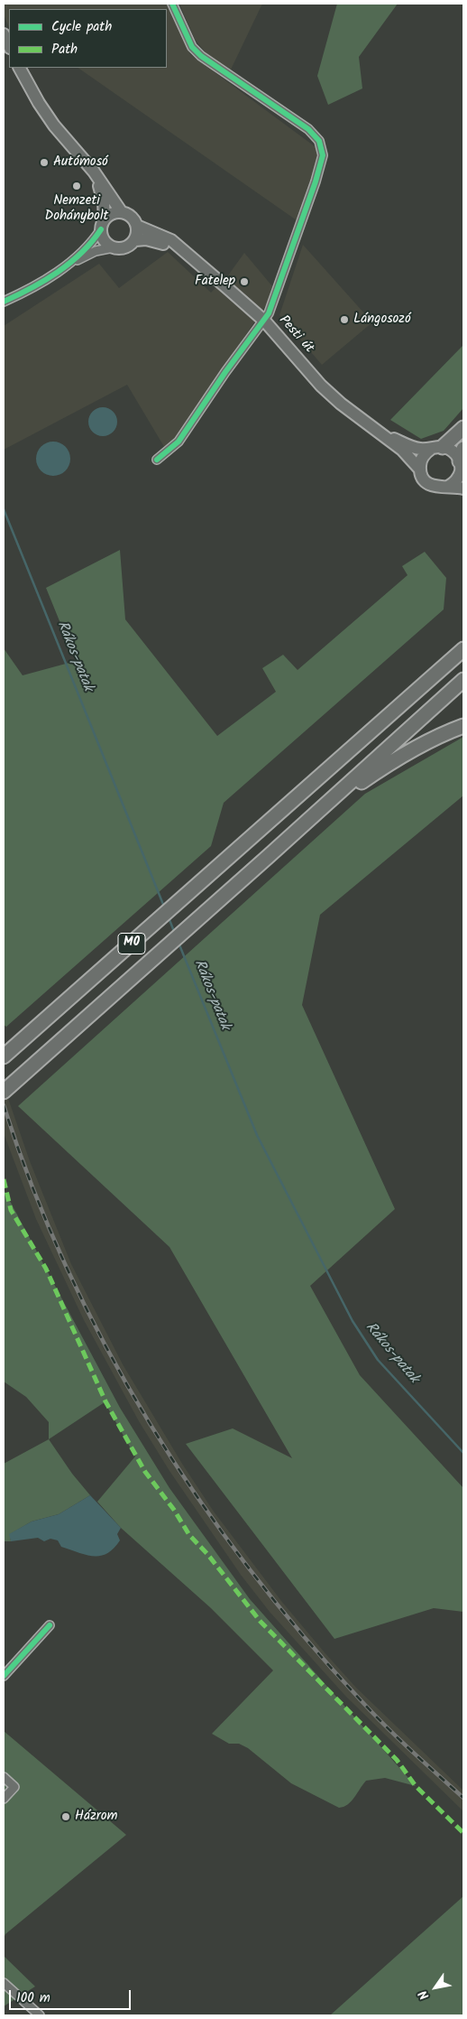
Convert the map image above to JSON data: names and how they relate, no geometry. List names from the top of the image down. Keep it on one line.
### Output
{"streets":{"highway":["M0"],"main road":["Pesti út"]},"water":["Rákos-patak"],"places":["Autómosó","Nemzeti Dohánybolt","Fatelep","Lángosozó","Házrom"],"legend":["Cycle path","Path"],"scale_bar":"100 m","north":"bottom left"}
